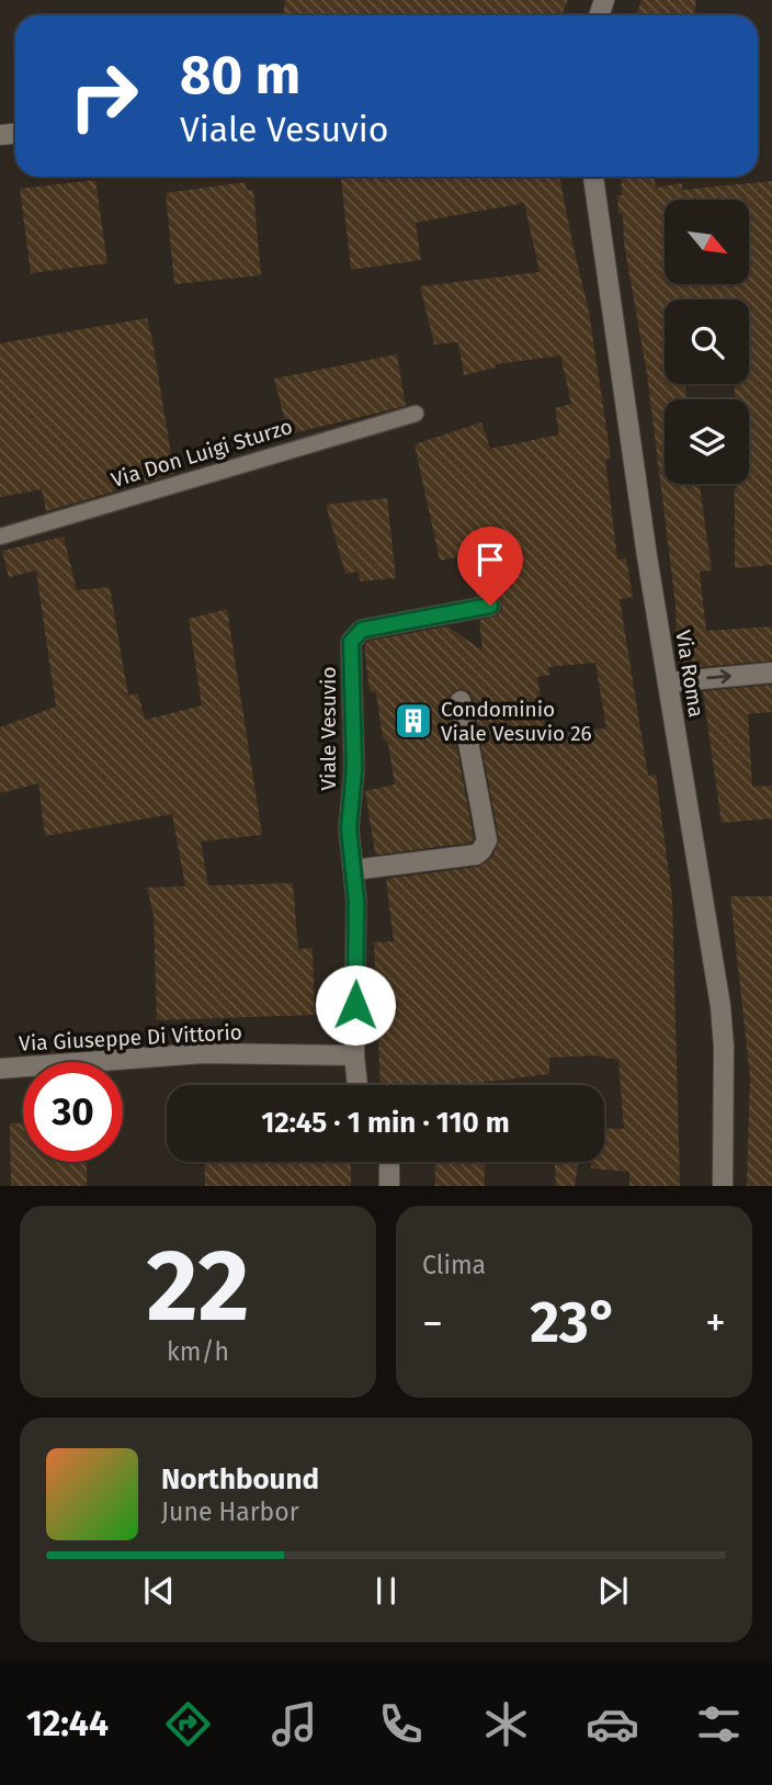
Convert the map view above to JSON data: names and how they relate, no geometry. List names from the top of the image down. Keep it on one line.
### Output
{"streets":{"street":["Via Roma","Viale Vesuvio","Via Giuseppe Di Vittorio"],"lane":["Via Don Luigi Sturzo"]},"crossings":[["Viale Vesuvio","Via Giuseppe Di Vittorio"]],"places":{"building":["Condominio Viale Vesuvio 26"]},"north":"bottom right","page":{"turn":["80 m","Viale Vesuvio"],"limit":"30","trip":"12:45 · 1 min · 110 m","tile":[["22","km/h"],"Clima"],"heat":["−","23°","+"],"song":["Northbound","June Harbor"],"tabs":"12:44"}}
